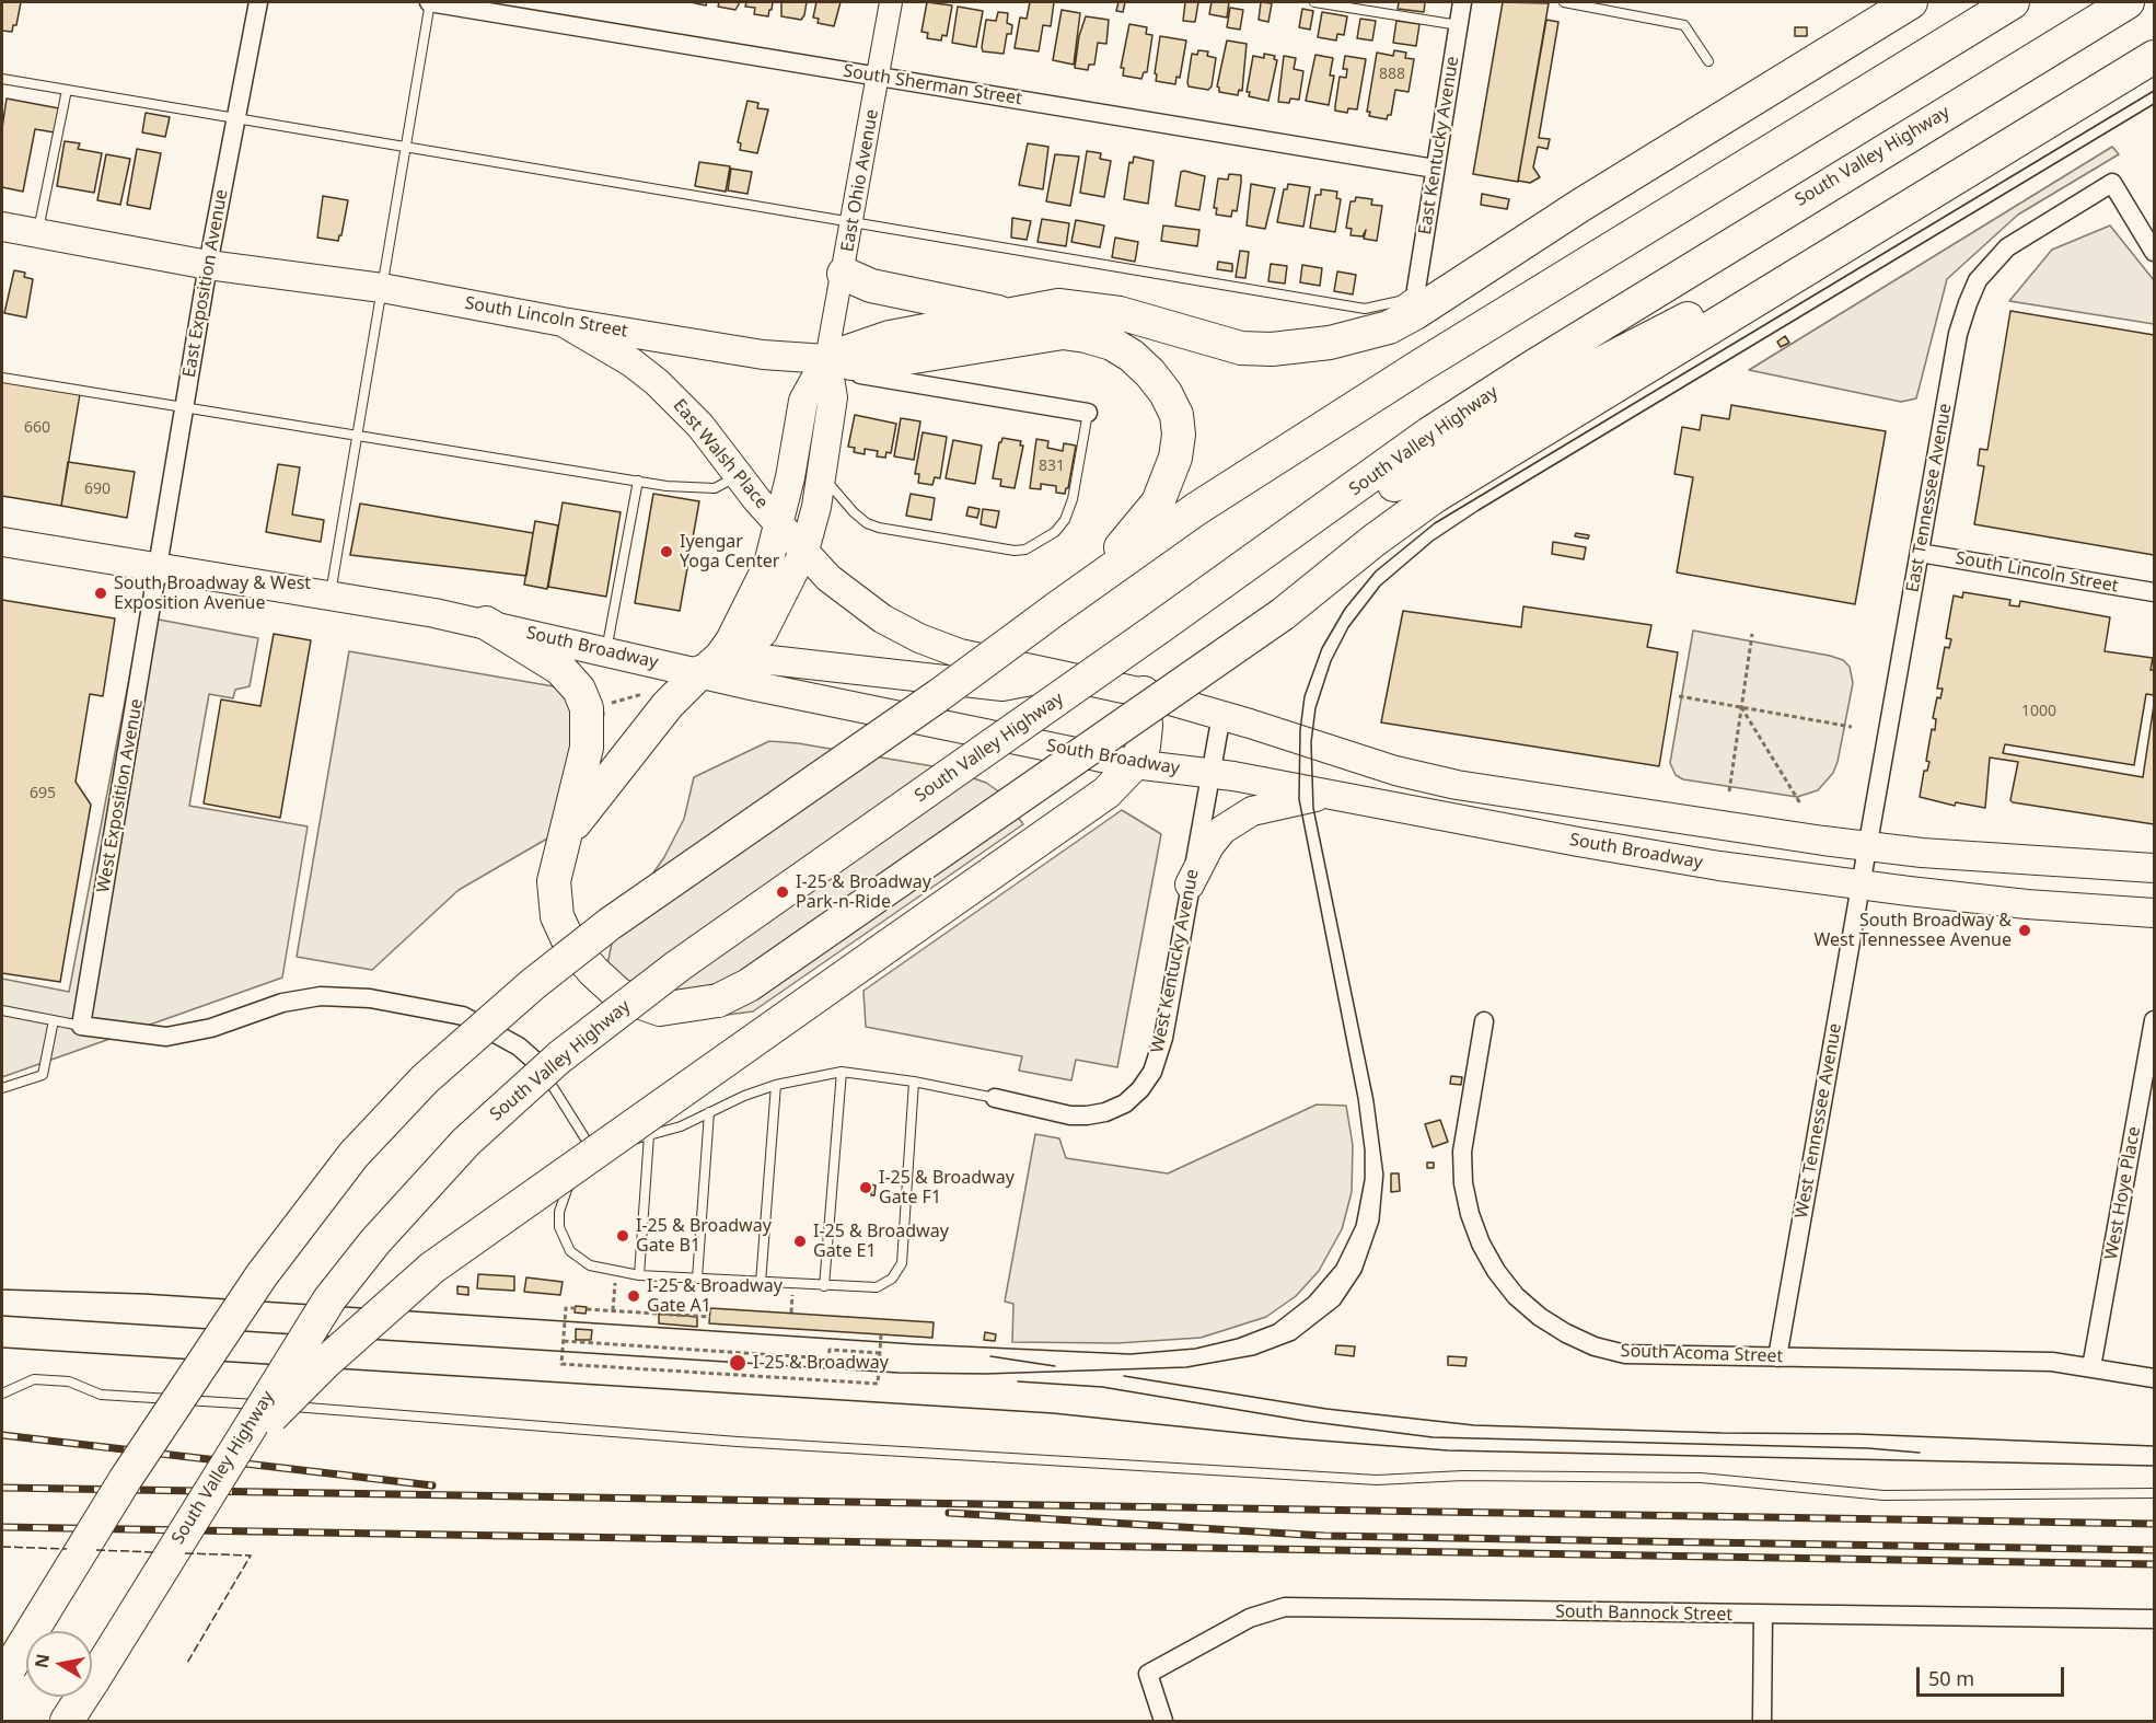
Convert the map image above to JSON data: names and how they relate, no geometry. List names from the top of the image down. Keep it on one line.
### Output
{"streets":{"highway":["South Valley Highway"],"main road":["East Ohio Avenue","South Lincoln Street","East Walsh Place","South Broadway"],"street":["South Sherman Street","East Kentucky Avenue","East Exposition Avenue","East Tennessee Avenue","West Exposition Avenue","West Kentucky Avenue","West Tennessee Avenue","West Hoye Place","South Acoma Street","South Bannock Street"]},"crossings":[["South Sherman Street","East Kentucky Avenue"],["South Sherman Street","East Ohio Avenue"],["East Ohio Avenue","South Lincoln Street"],["East Ohio Avenue","East Walsh Place"],["East Ohio Avenue","South Broadway"],["East Exposition Avenue","South Lincoln Street"],["East Exposition Avenue","South Broadway"],["East Exposition Avenue","West Exposition Avenue"],["South Lincoln Street","East Walsh Place"],["South Lincoln Street","East Tennessee Avenue"],["East Walsh Place","South Broadway"],["East Tennessee Avenue","South Broadway"],["East Tennessee Avenue","West Tennessee Avenue"],["South Broadway","West Exposition Avenue"],["South Broadway","West Kentucky Avenue"],["South Broadway","West Tennessee Avenue"],["West Tennessee Avenue","South Acoma Street"],["West Hoye Place","South Acoma Street"]],"places":["Iyengar Yoga Center","South Broadway & West Exposition Avenue","I-25 & Broadway Park-n-Ride","South Broadway & West Tennessee Avenue","I-25 & Broadway Gate F1","I-25 & Broadway Gate B1","I-25 & Broadway Gate E1","I-25 & Broadway Gate A1","I-25 & Broadway"],"house_numbers":["888","660","831","690","1000","695"],"scale_bar":"50 m","north":"left"}
